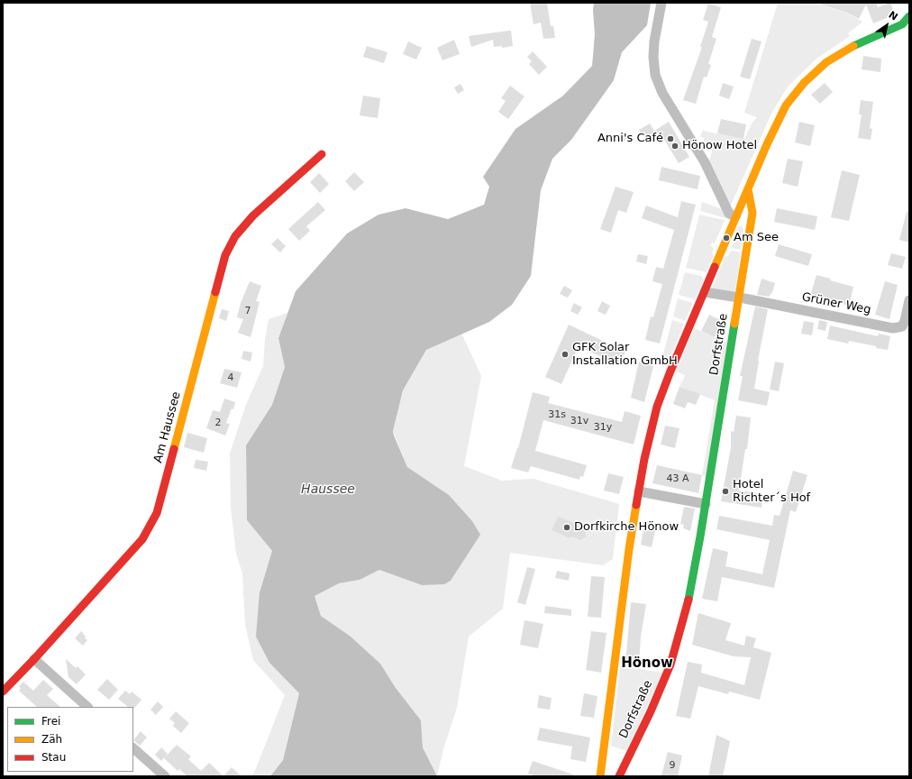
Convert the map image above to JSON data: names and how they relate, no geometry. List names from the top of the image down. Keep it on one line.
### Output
{"streets":{"street":["Grüner Weg","Dorfstraße","Am Haussee"]},"crossings":[["Grüner Weg","Dorfstraße"]],"districts":["Hönow"],"water":["Haussee"],"places":["Anni's Café","Hönow Hotel","Am See","GFK Solar Installation GmbH","Hotel Richter´s Hof","Dorfkirche Hönow"],"house_numbers":["7","4","31s","31v","2","31y","43 A","9"],"legend":["Frei","Zäh","Stau"],"north":"top right"}
